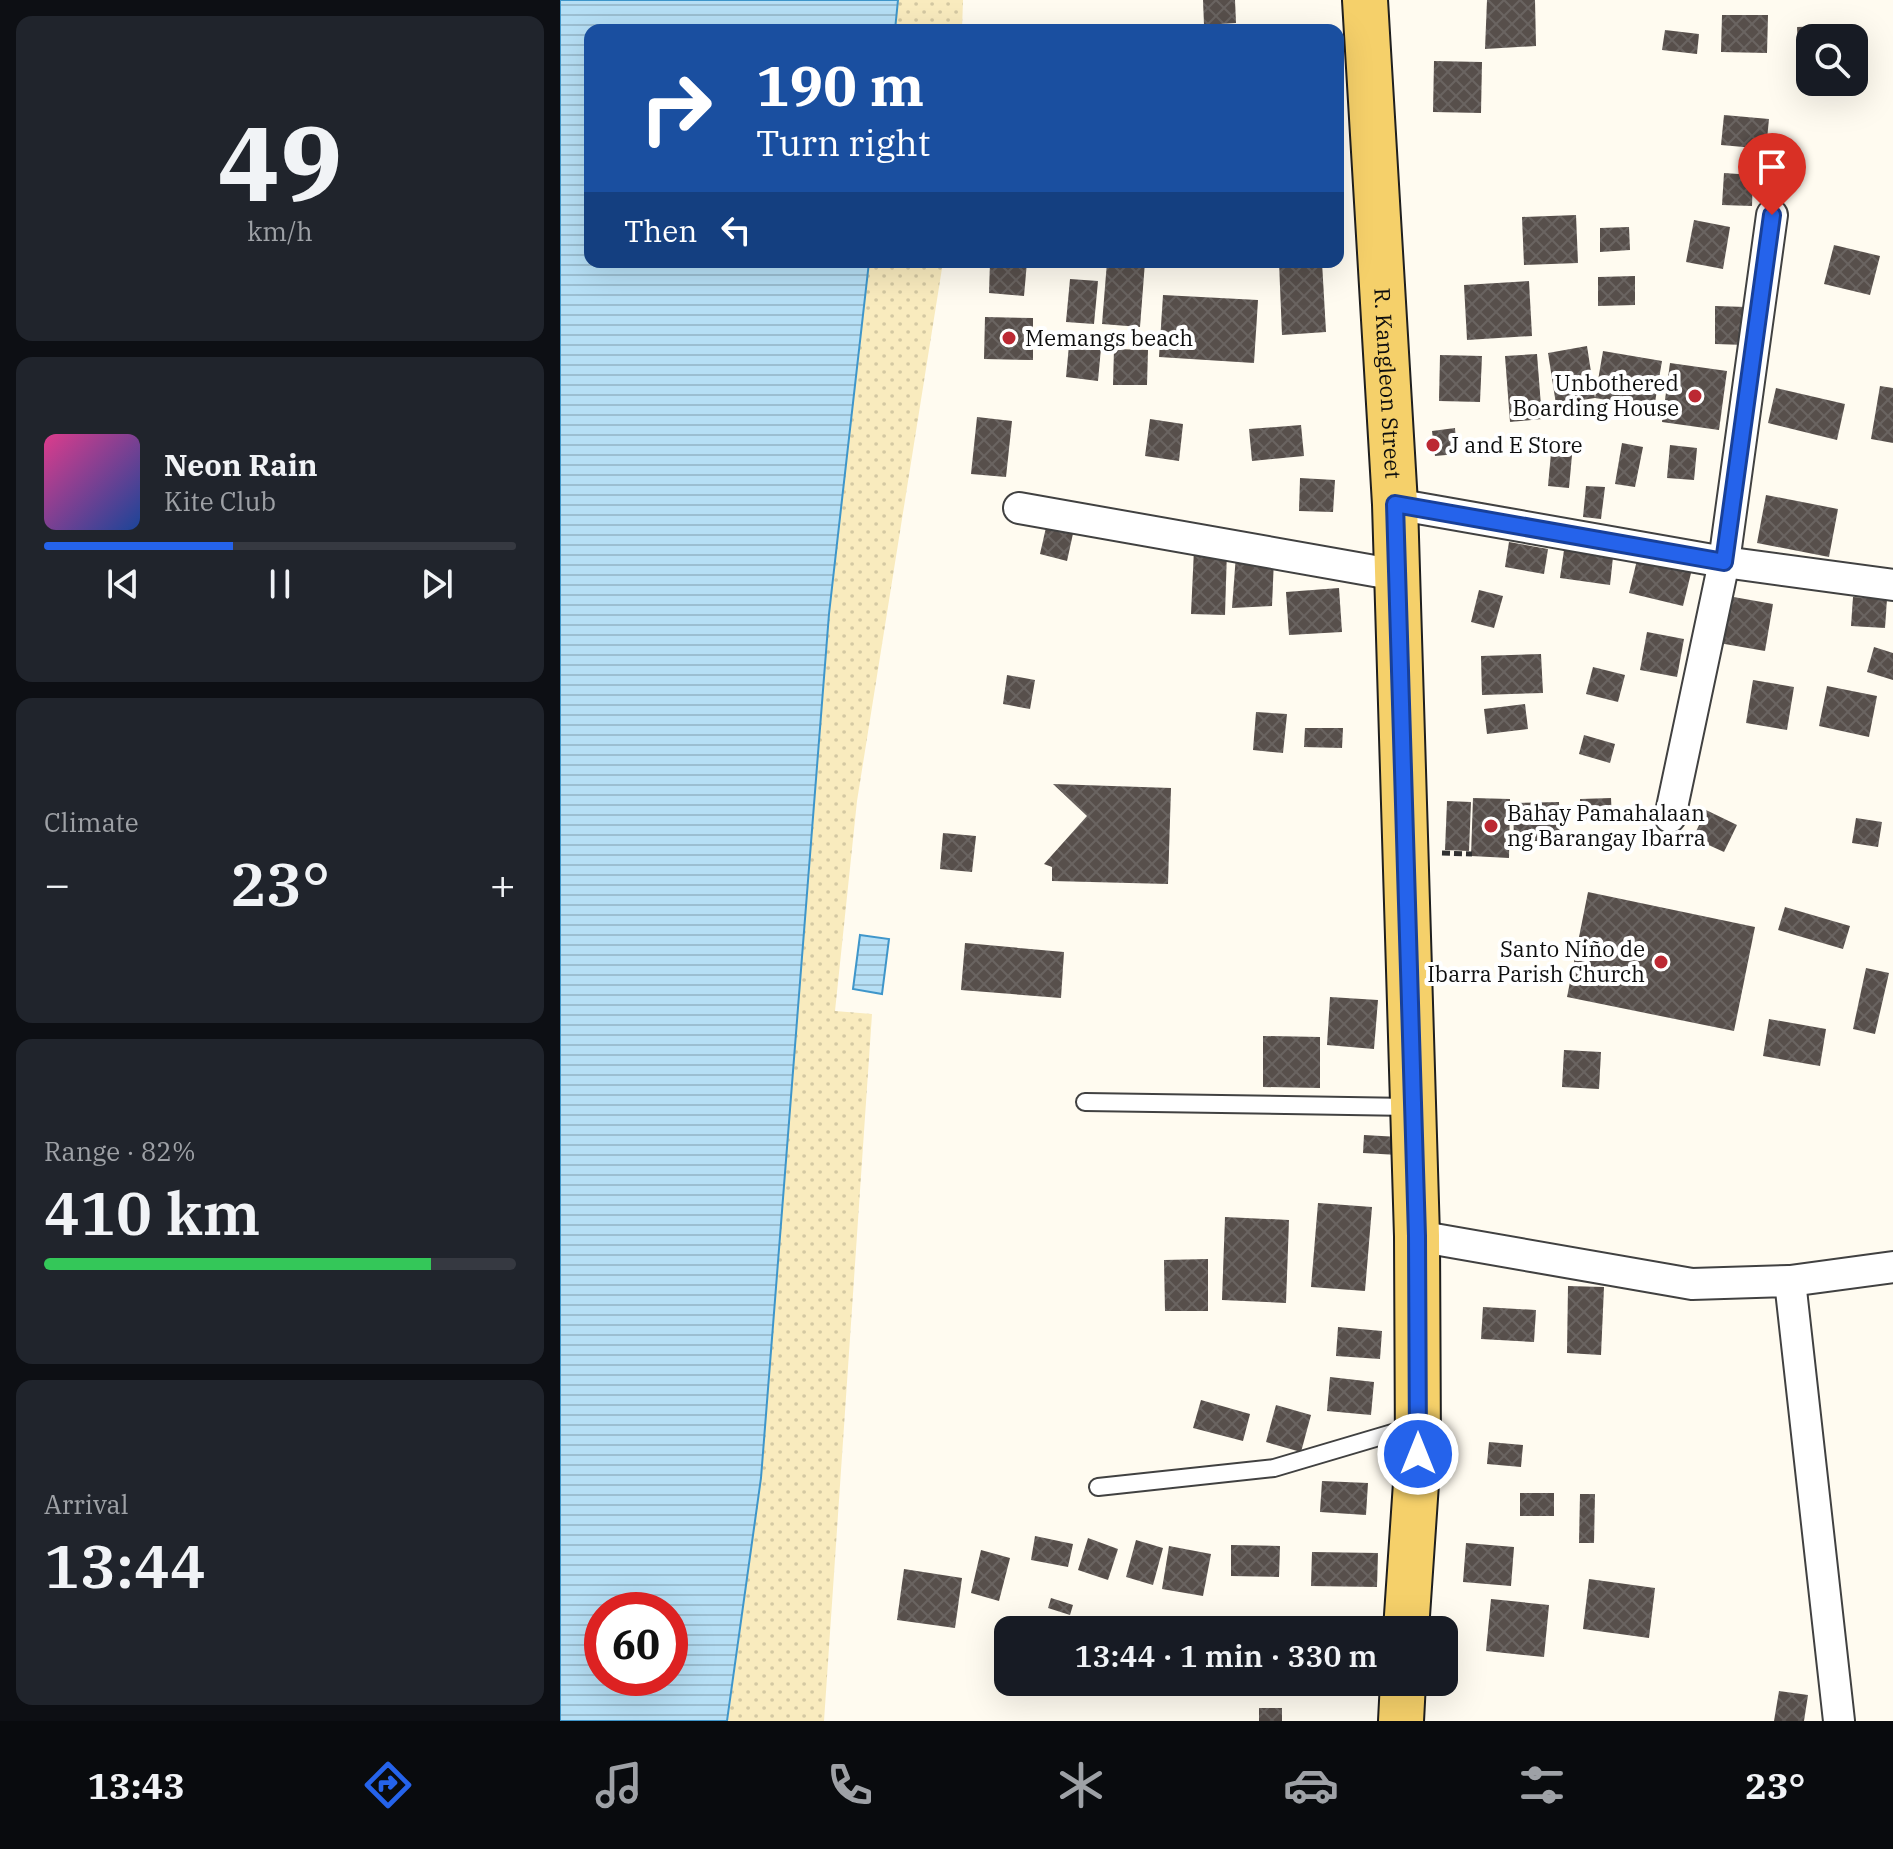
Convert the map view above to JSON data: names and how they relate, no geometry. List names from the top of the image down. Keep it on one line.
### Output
{"streets":{"main road":["R. Kangleon Street"]},"places":["Memangs beach","Unbothered Boarding House","J and E Store","Bahay Pamahalaan ng Barangay Ibarra","Santo Niño de Ibarra Parish Church"],"page":{"tile":[["49","km/h"],"Climate",["Range · 82%","410 km"],["Arrival","13:44"]],"turn":["190 m","Turn right"],"then":"Then","song":["Neon Rain","Kite Club"],"heat":["−","23°","+"],"limit":"60","trip":"13:44 · 1 min · 330 m","tabs":["13:43","23°"]}}
